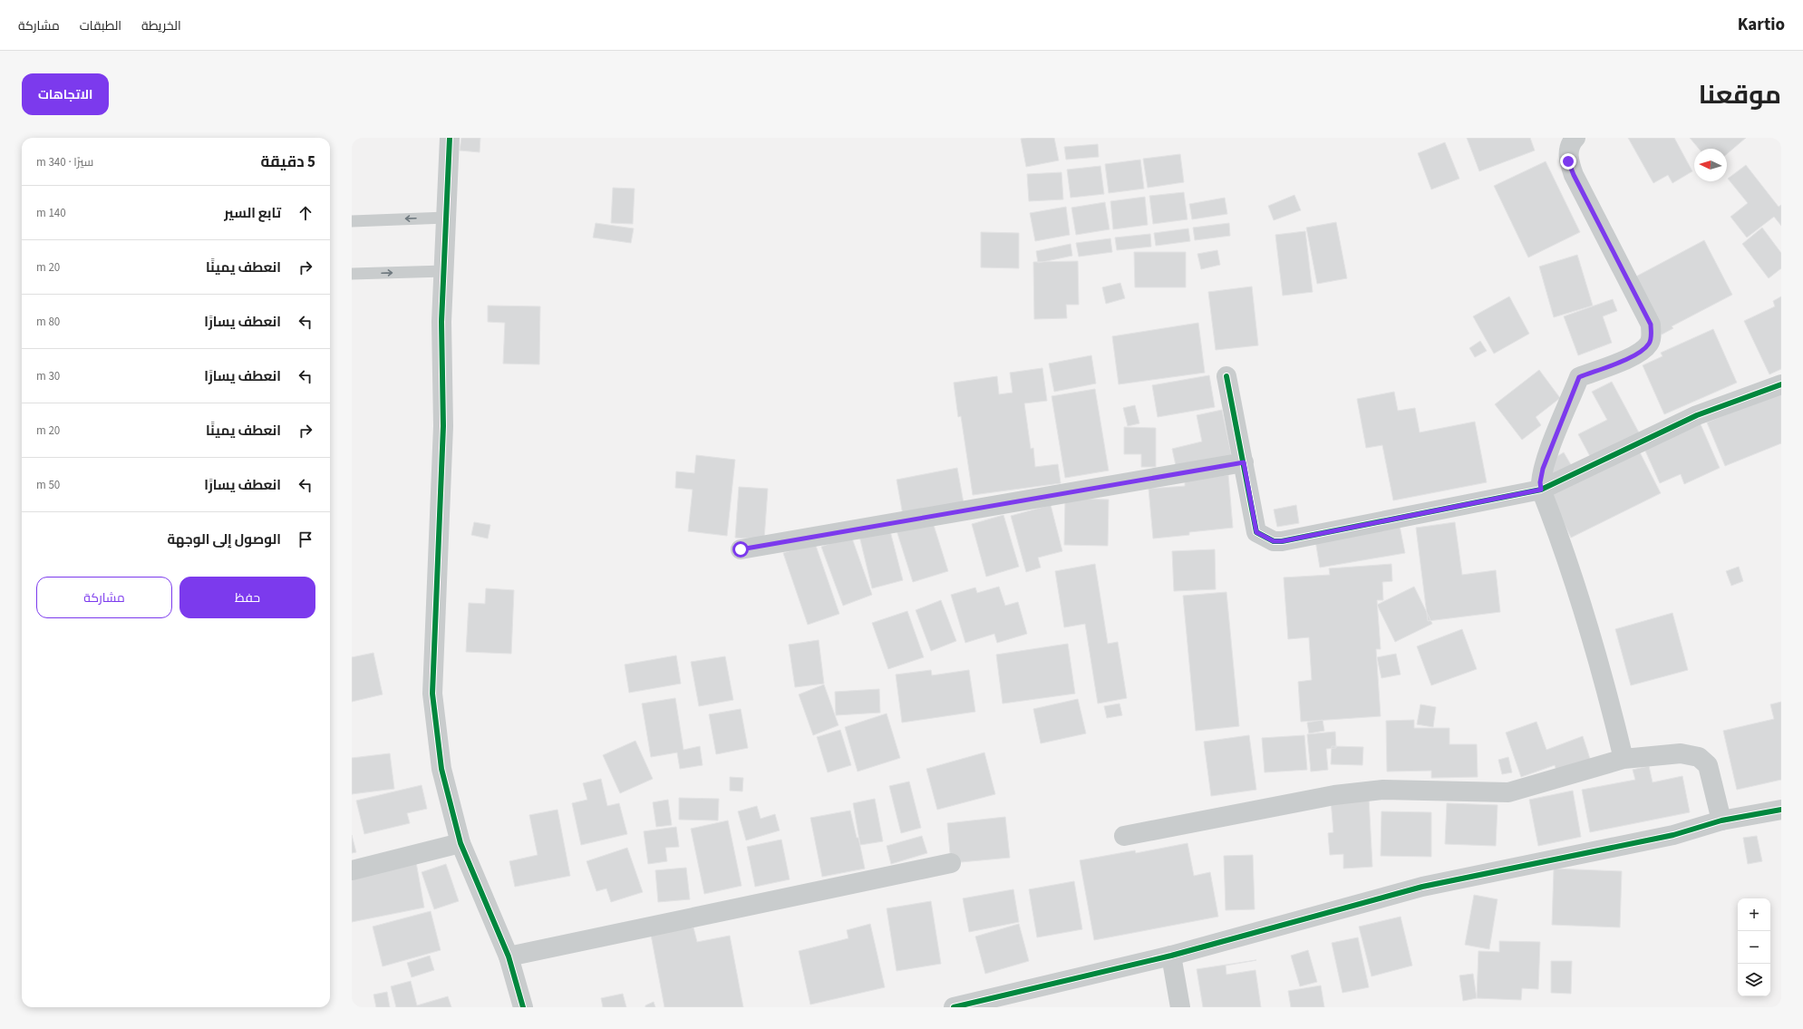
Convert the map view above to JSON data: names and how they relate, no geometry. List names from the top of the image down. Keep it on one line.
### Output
{"north":"left","page":{"header":"Kartio","nav":["الخريطة","الطبقات","مشاركة"],"title":"موقعنا","buttons":["الاتجاهات",["حفظ","مشاركة"]],"heading":["5 دقيقة","سيرًا · 340 m"],"list":[["تابع السير","140 m"],["انعطف يمينًا","20 m"],["انعطف يسارًا","80 m"],["انعطف يسارًا","30 m"],["انعطف يمينًا","20 m"],["انعطف يسارًا","50 m"],"الوصول إلى الوجهة"],"map_buttons":["+","−"]}}
